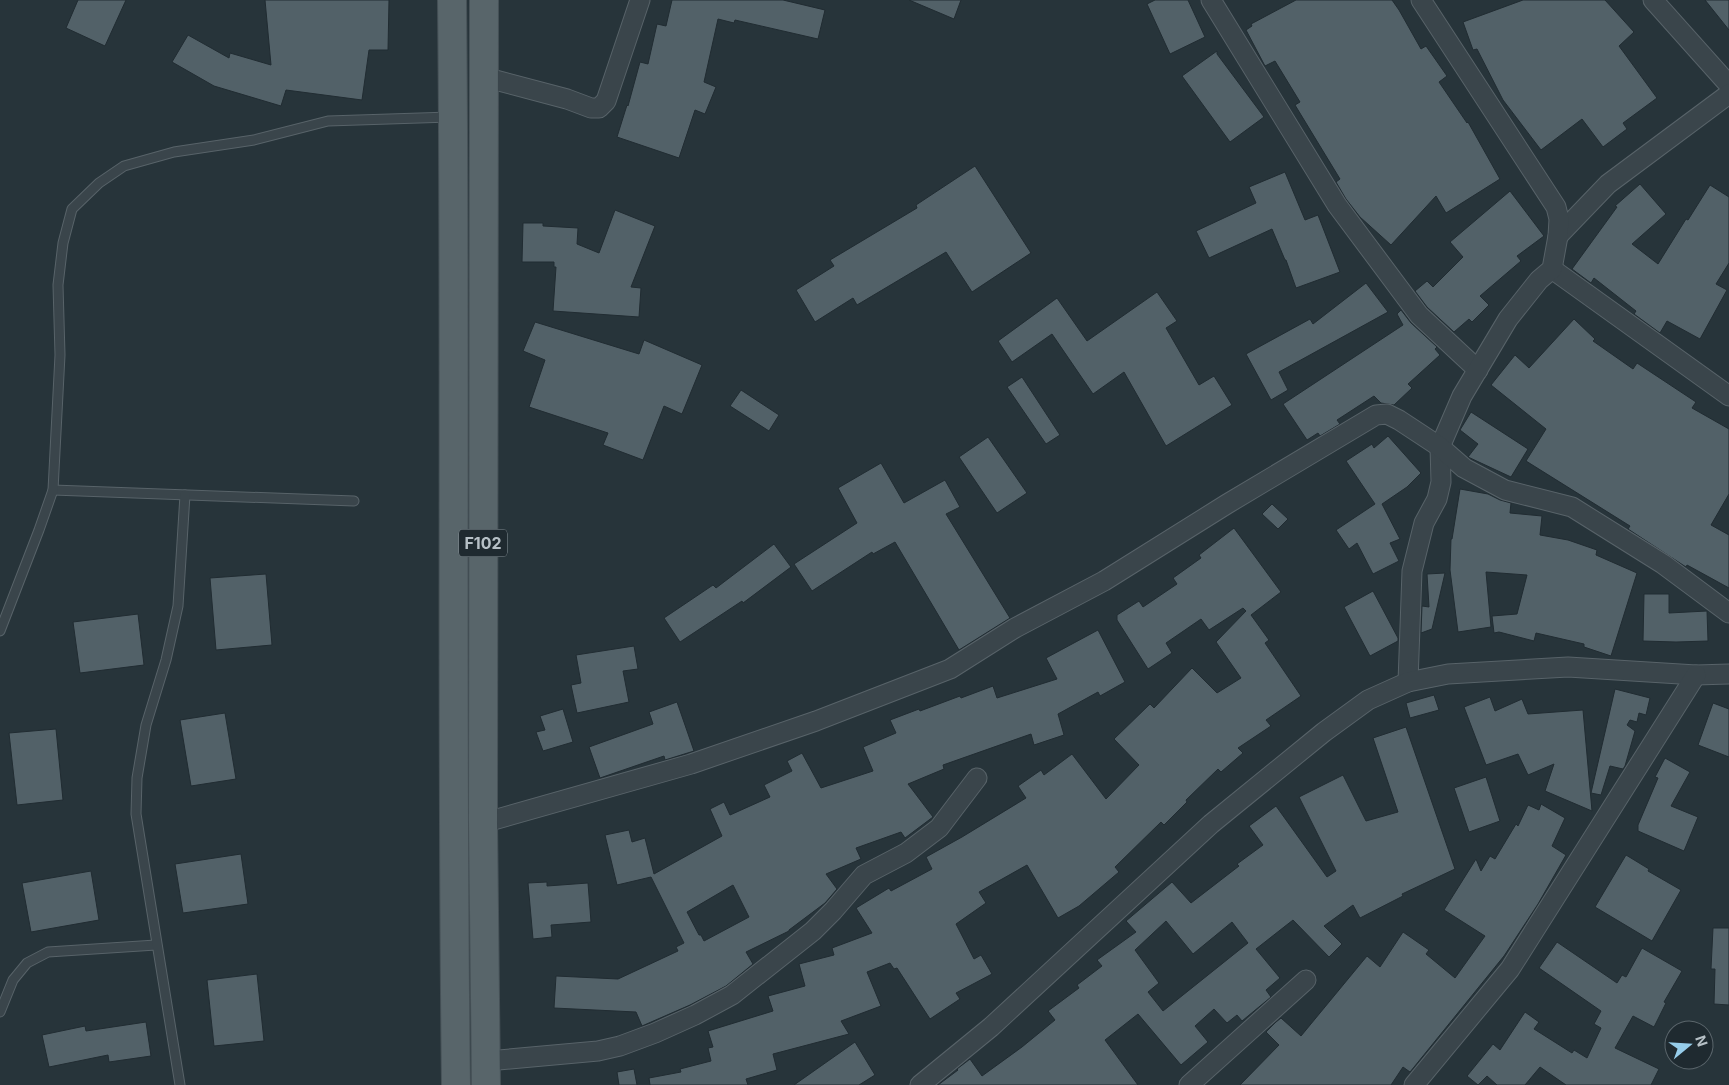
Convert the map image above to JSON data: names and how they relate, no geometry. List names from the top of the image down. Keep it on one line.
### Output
{"streets":{"main road":["F102"]},"north":"right"}
